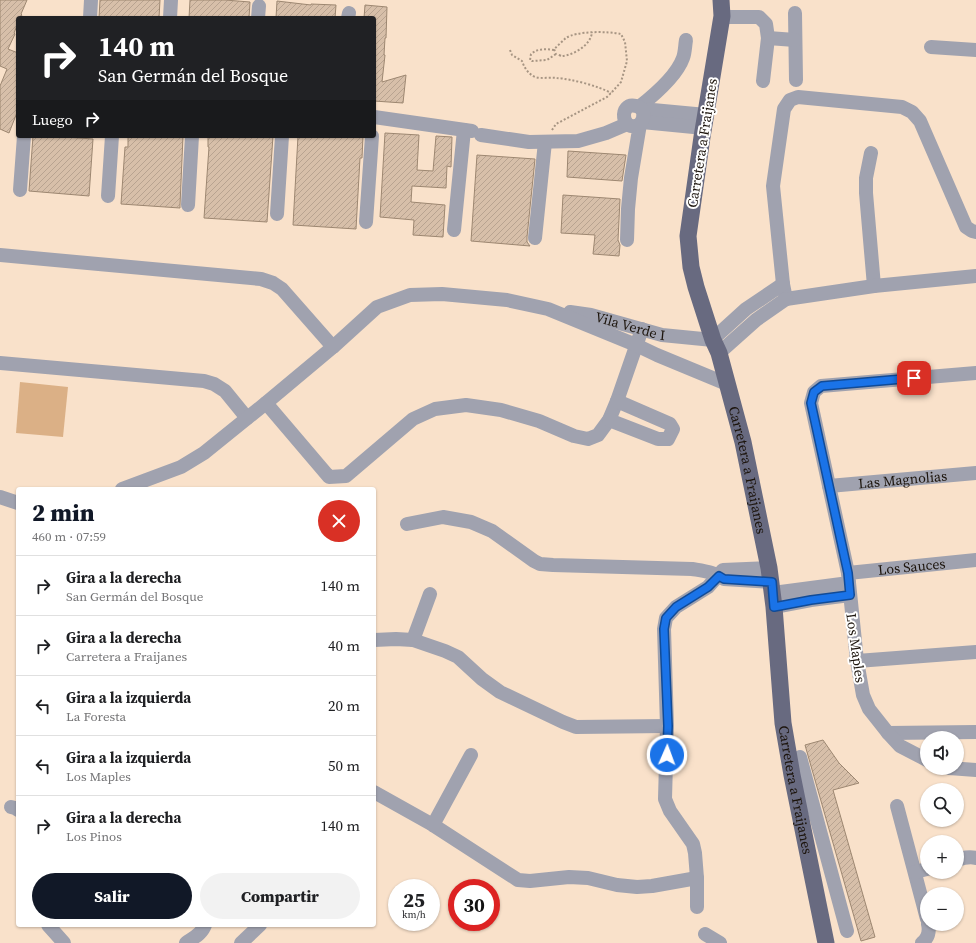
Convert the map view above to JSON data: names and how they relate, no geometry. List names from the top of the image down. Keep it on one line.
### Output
{"streets":{"main road":["Carretera a Fraijanes"],"street":["Vila Verde I","Las Magnolias","Los Sauces","Los Maples"]},"crossings":[["Carretera a Fraijanes","Vila Verde I"],["Carretera a Fraijanes","Los Sauces"],["Las Magnolias","Los Maples"],["Los Sauces","Los Maples"]],"page":{"turn":["140 m","San Germán del Bosque"],"then":"Luego","heading":["2 min","460 m · 07:59"],"list":[{"name":"Gira a la derecha","note":"San Germán del Bosque","value":"140 m"},{"name":"Gira a la derecha","note":"Carretera a Fraijanes","value":"40 m"},{"name":"Gira a la izquierda","note":"La Foresta","value":"20 m"},{"name":"Gira a la izquierda","note":"Los Maples","value":"50 m"},{"name":"Gira a la derecha","note":"Los Pinos","value":"140 m"}],"map_buttons":["+","−"],"buttons":["Salir","Compartir"],"speed":"25 km/h","limit":"30"}}
